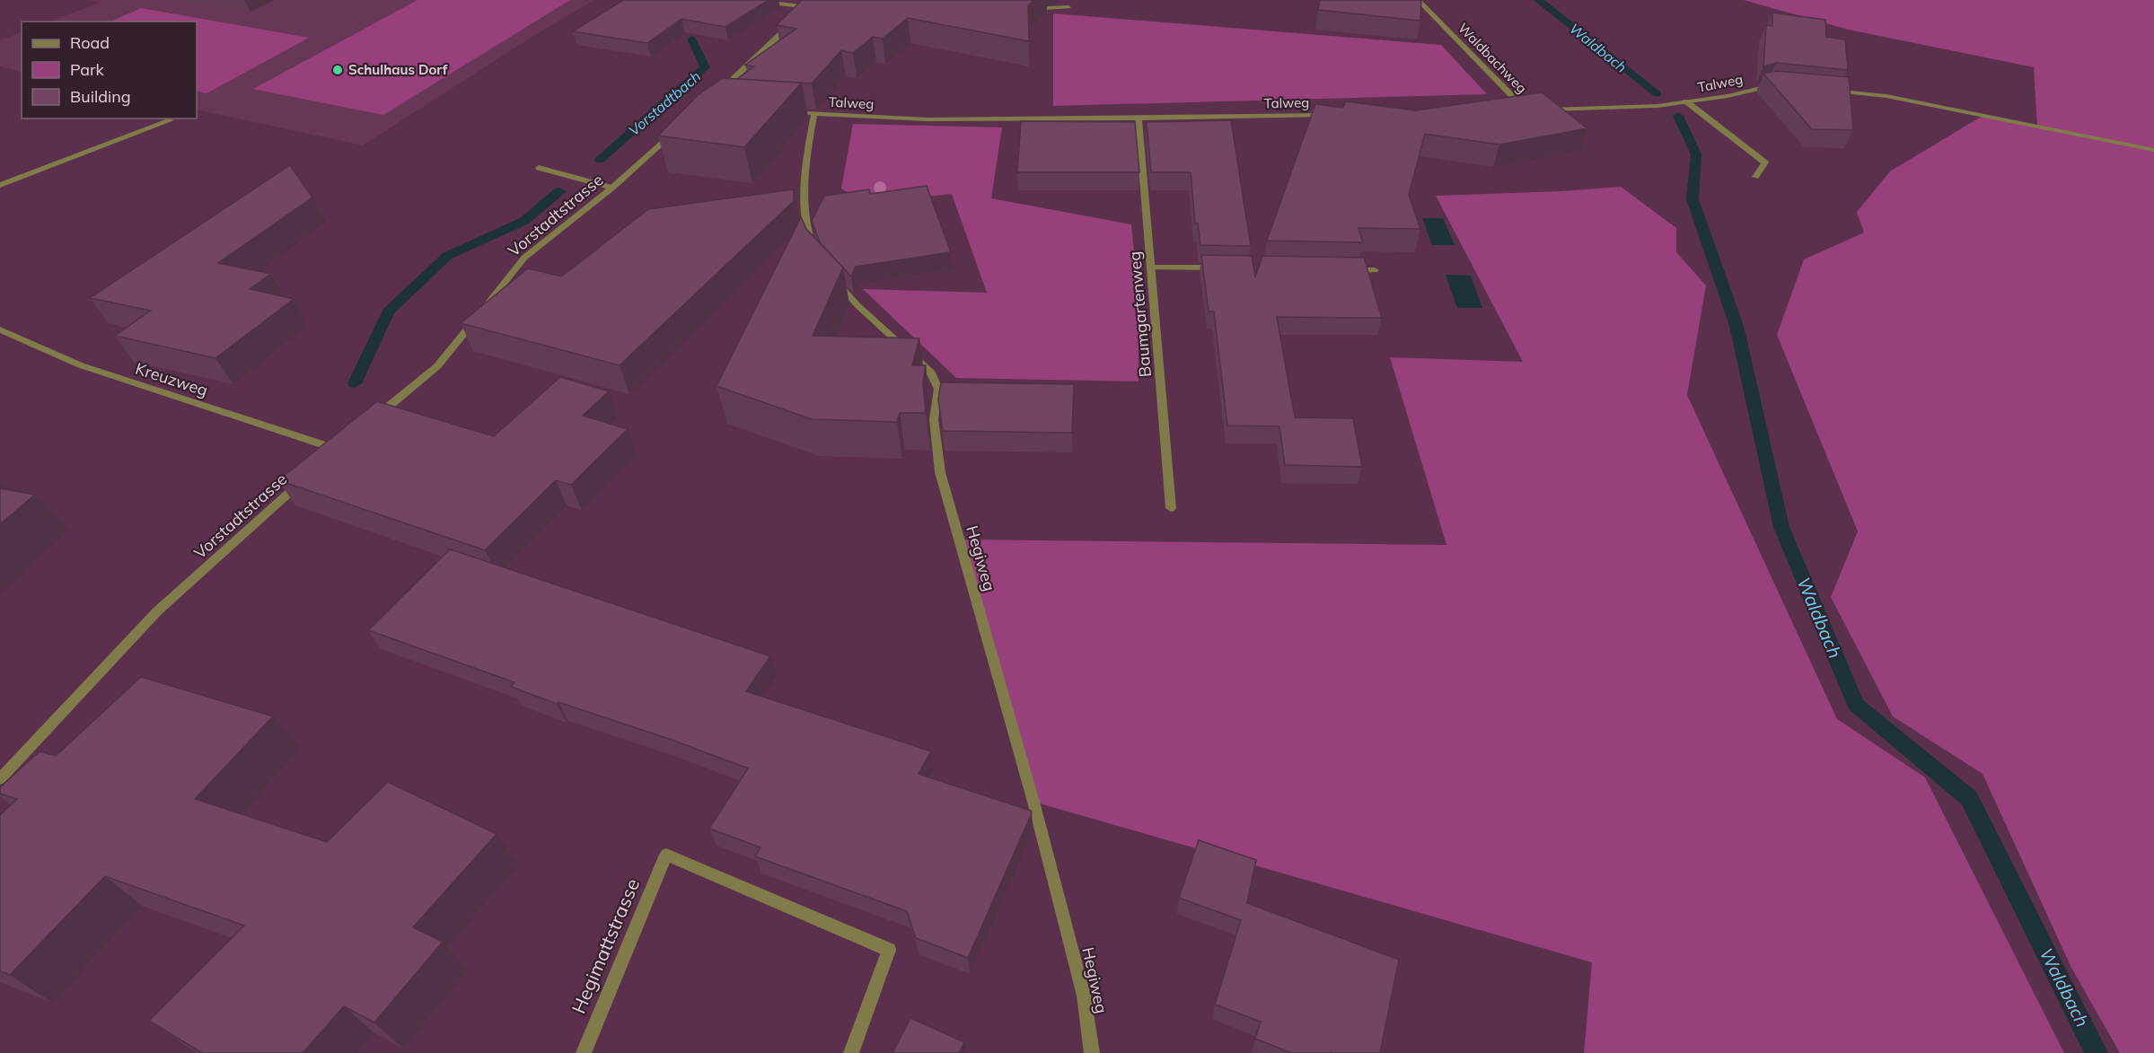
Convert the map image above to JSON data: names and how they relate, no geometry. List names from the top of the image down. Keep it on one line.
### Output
{"streets":{"street":["Waldbachweg","Talweg","Vorstadtstrasse","Baumgartenweg","Kreuzweg","Hegiweg","Hegimattstrasse"]},"crossings":[["Talweg","Baumgartenweg"]],"water":["Waldbach","Vorstadtbach"],"places":["Schulhaus Dorf"],"legend":["Road","Park","Building"]}
